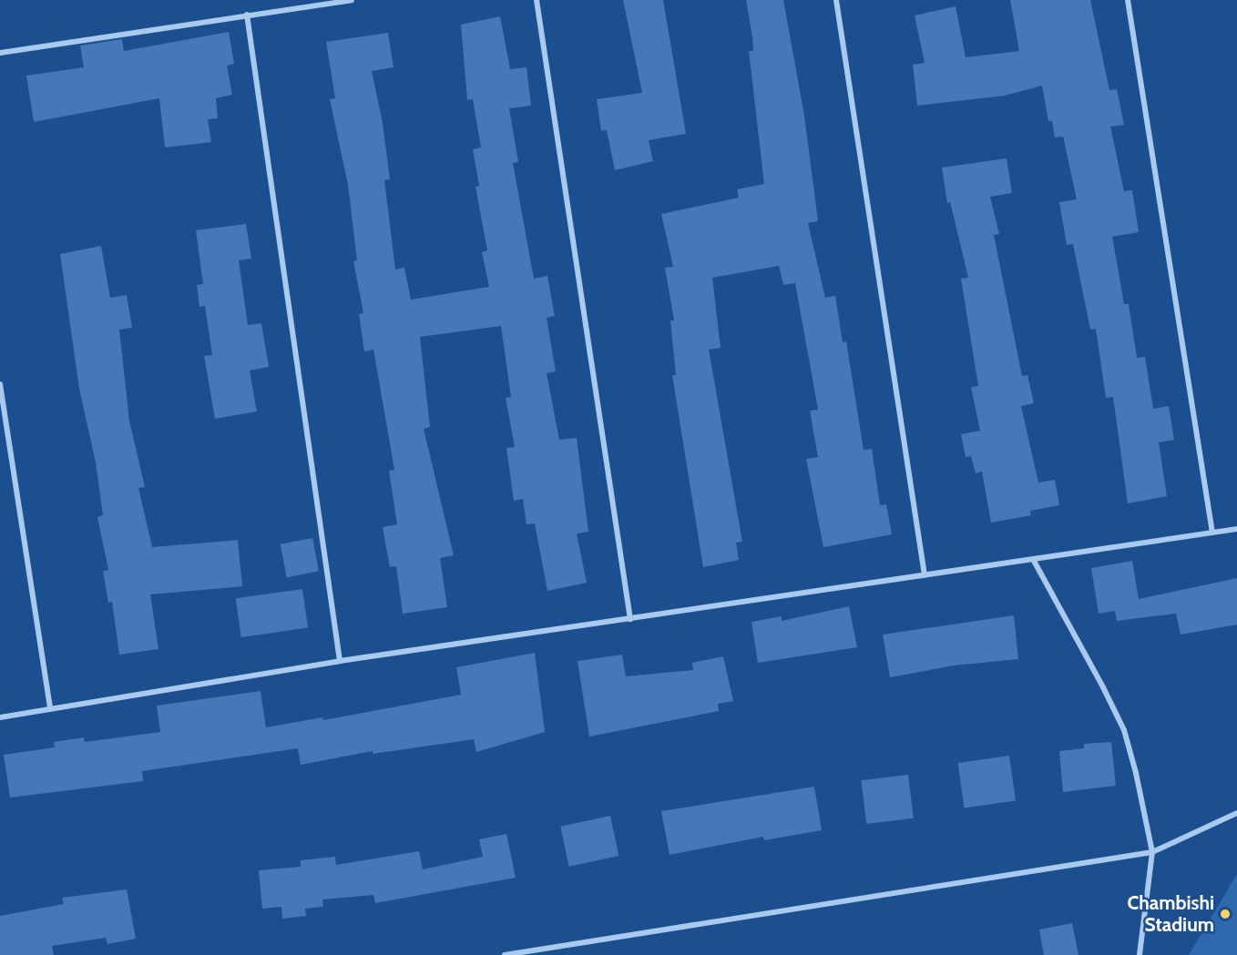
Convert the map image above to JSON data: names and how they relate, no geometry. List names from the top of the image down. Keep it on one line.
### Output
{"places":["Chambishi Stadium"]}
